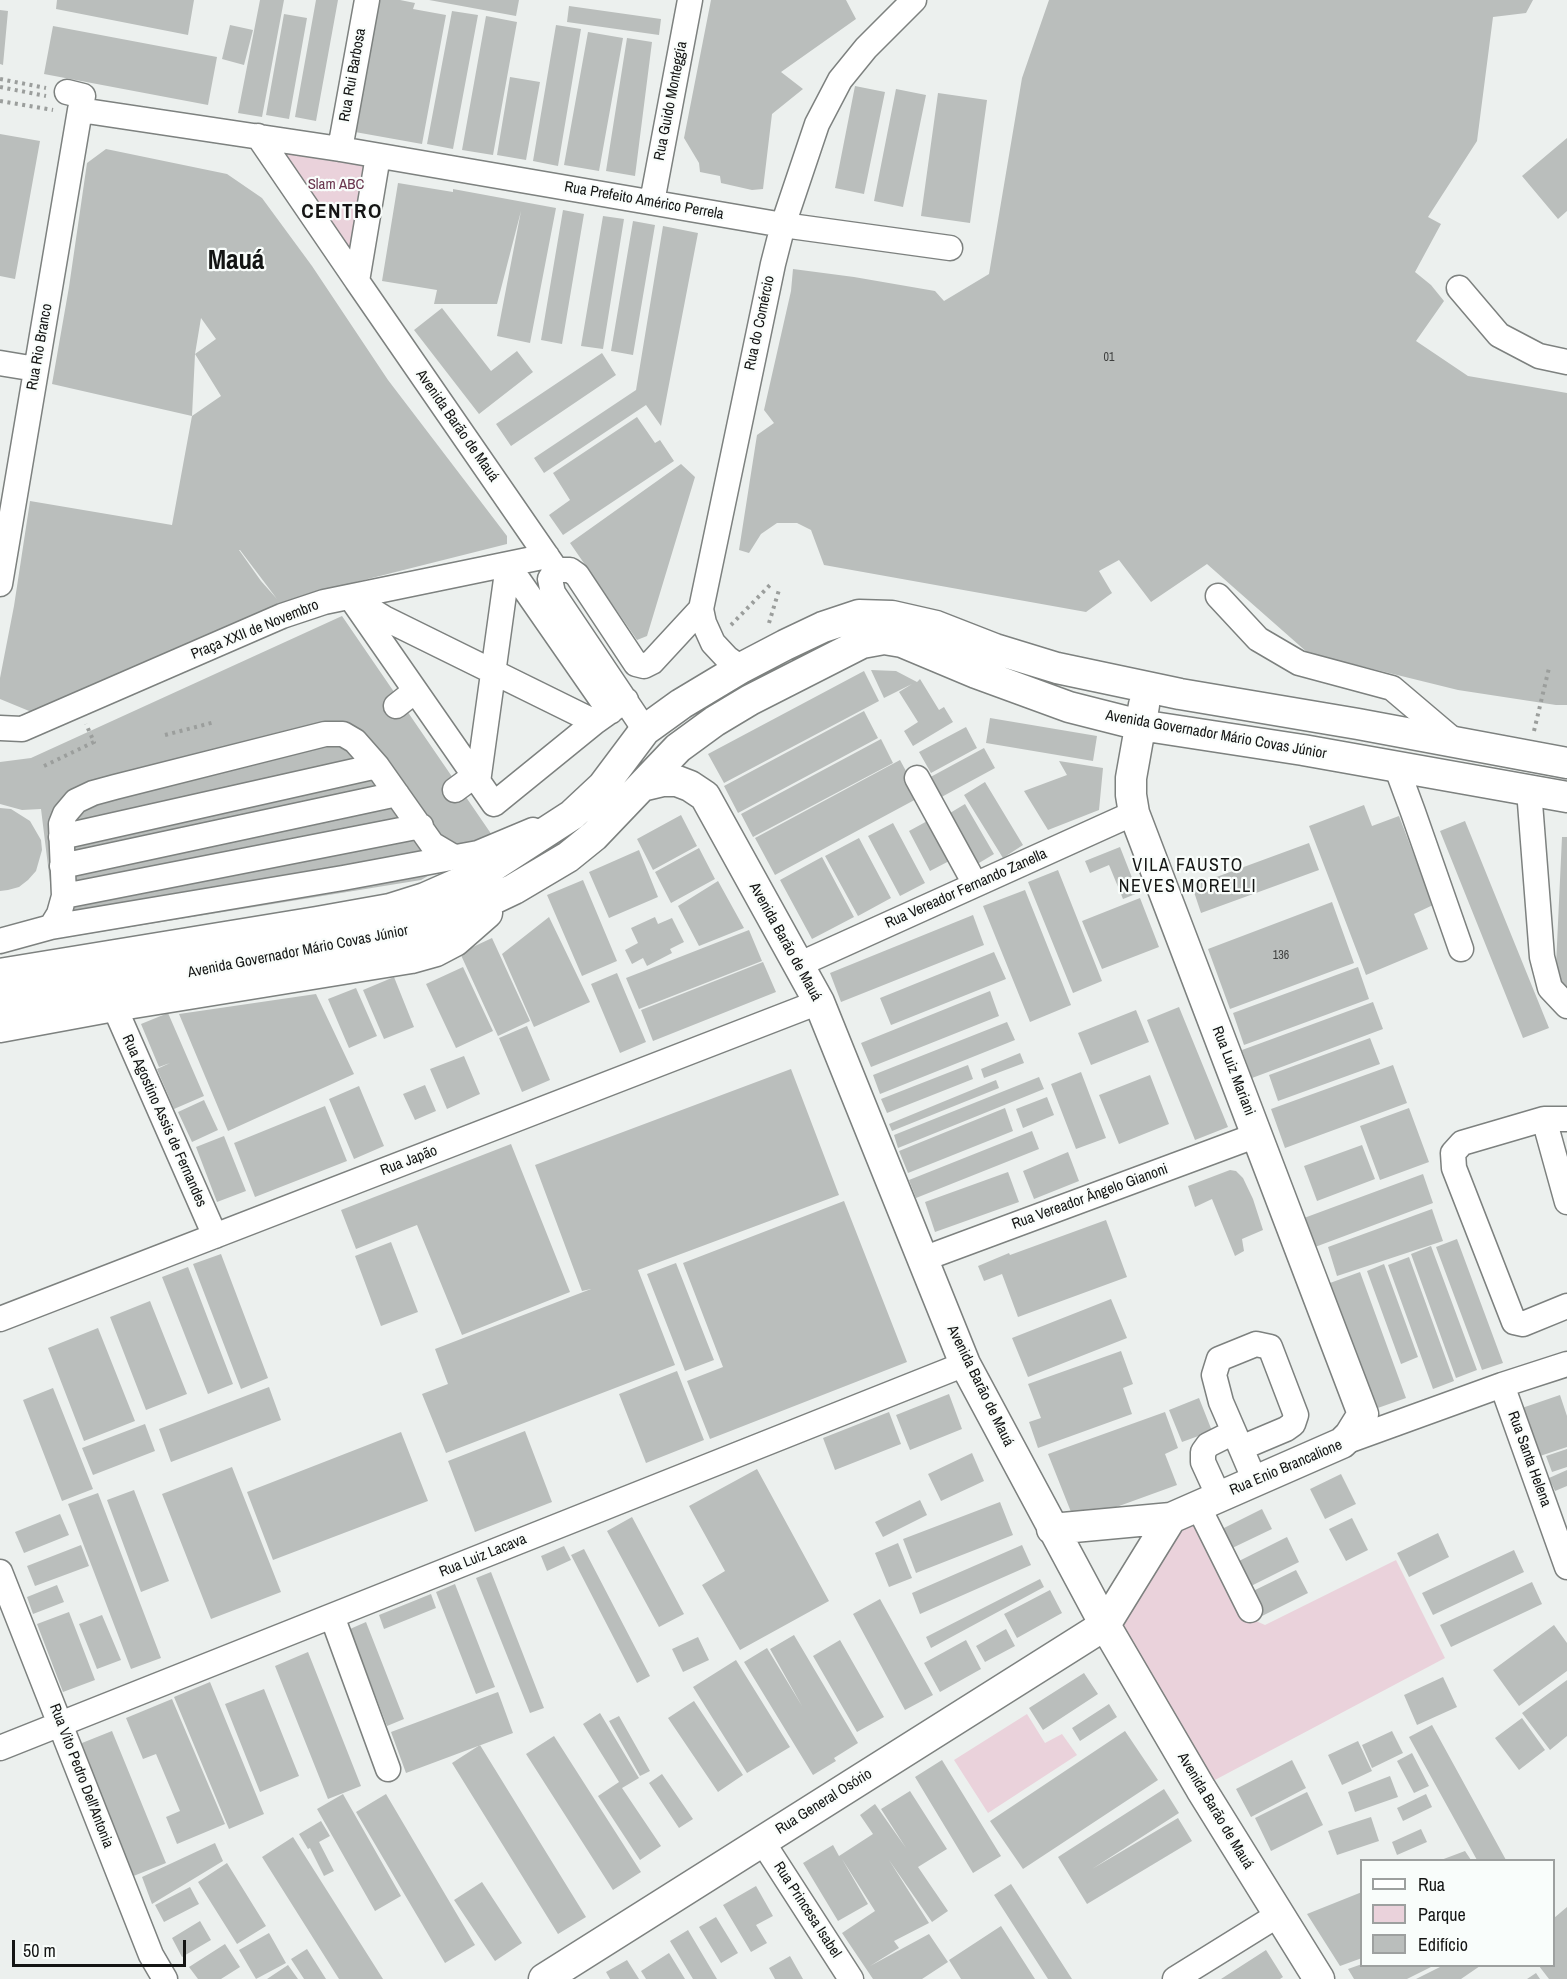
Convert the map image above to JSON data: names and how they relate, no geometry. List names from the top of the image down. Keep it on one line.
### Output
{"streets":{"main road":["Avenida Barão de Mauá","Avenida Governador Mário Covas Júnior","Rua Luiz Mariani","Rua Enio Brancalione","Rua General Osório"],"street":["Rua Rui Barbosa","Rua Guido Monteggia","Rua Prefeito Américo Perrela","Rua do Comércio","Rua Rio Branco","Praça XXII de Novembro","Rua Vereador Fernando Zanella","Rua Agostino Assis de Fernandes","Rua Japão","Rua Vereador Ângelo Gianoni","Rua Santa Helena","Rua Luiz Lacava","Rua Vito Pedro Dell'Antonia","Rua Princesa Isabel"]},"crossings":[["Rua Rui Barbosa","Rua Prefeito Américo Perrela"],["Rua Guido Monteggia","Rua Prefeito Américo Perrela"],["Rua Prefeito Américo Perrela","Rua do Comércio"],["Rua Prefeito Américo Perrela","Rua Rio Branco"],["Rua Prefeito Américo Perrela","Avenida Barão de Mauá"],["Avenida Barão de Mauá","Praça XXII de Novembro"],["Avenida Barão de Mauá","Avenida Governador Mário Covas Júnior"],["Avenida Barão de Mauá","Rua Vereador Fernando Zanella"],["Avenida Barão de Mauá","Rua Japão"],["Avenida Barão de Mauá","Rua Vereador Ângelo Gianoni"],["Avenida Barão de Mauá","Rua Enio Brancalione"],["Avenida Barão de Mauá","Rua Luiz Lacava"],["Avenida Barão de Mauá","Rua General Osório"],["Avenida Governador Mário Covas Júnior","Rua Luiz Mariani"],["Rua Vereador Fernando Zanella","Rua Luiz Mariani"],["Rua Luiz Mariani","Rua Vereador Ângelo Gianoni"],["Rua Luiz Mariani","Rua Enio Brancalione"],["Rua Agostino Assis de Fernandes","Rua Japão"],["Rua Santa Helena","Rua Enio Brancalione"],["Rua Luiz Lacava","Rua Vito Pedro Dell'Antonia"],["Rua General Osório","Rua Princesa Isabel"]],"districts":["CENTRO","Mauá","VILA FAUSTO NEVES MORELLI"],"parks":["Slam ABC"],"house_numbers":["01","136"],"legend":["Rua","Parque","Edifício"],"scale_bar":"50 m"}
